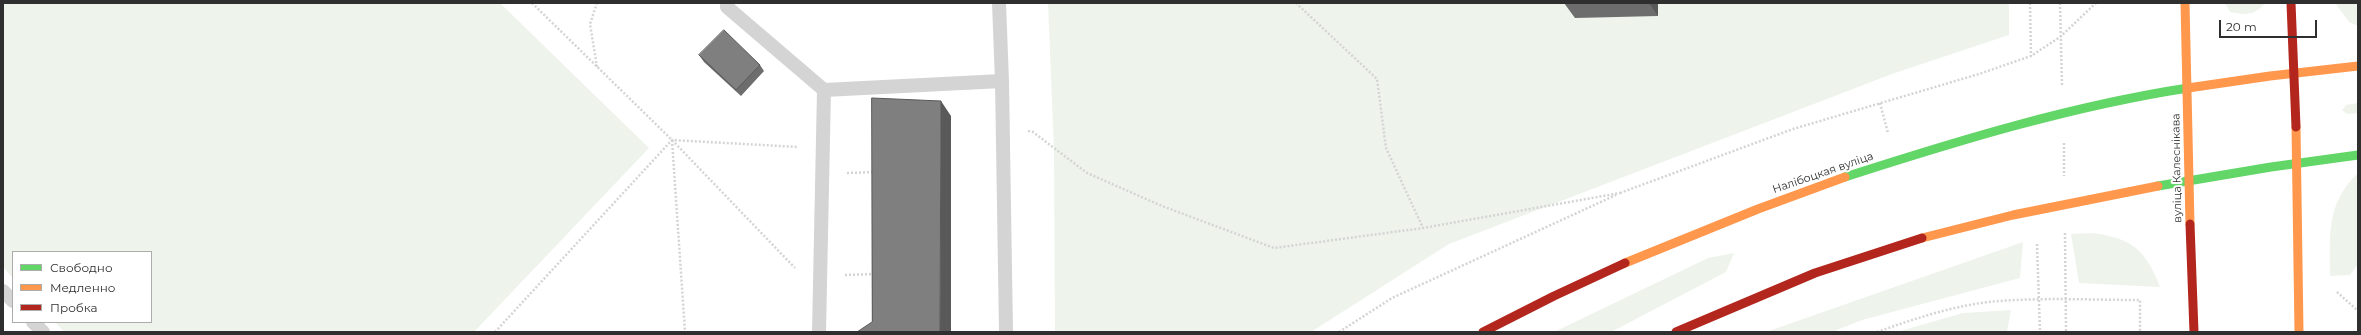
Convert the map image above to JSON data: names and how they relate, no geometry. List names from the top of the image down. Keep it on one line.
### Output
{"streets":{"main road":["вуліца Калеснікава","Налібоцкая вуліца"]},"crossings":[["вуліца Калеснікава","Налібоцкая вуліца"]],"legend":["Свободно","Медленно","Пробка"],"scale_bar":"20 m"}
